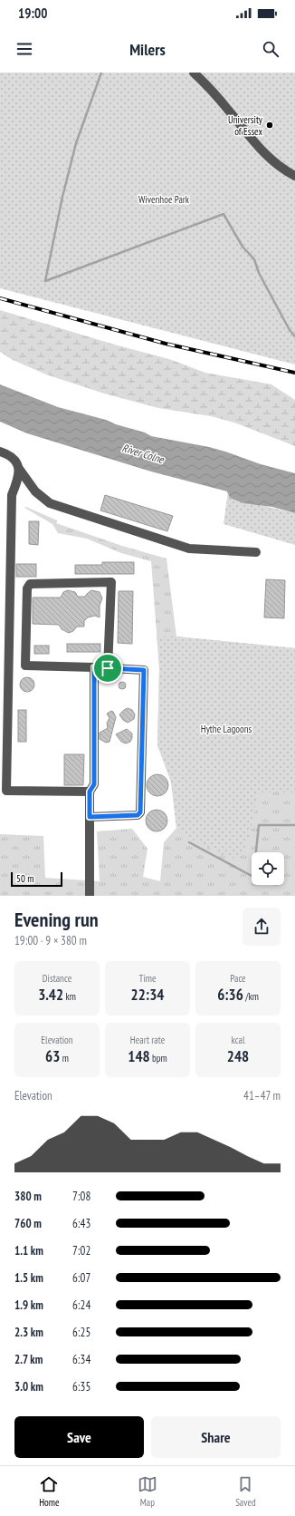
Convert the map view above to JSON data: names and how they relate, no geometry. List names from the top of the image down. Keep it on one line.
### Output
{"water":["River Colne"],"parks":["Wivenhoe Park","Hythe Lagoons"],"places":["University of Essex"],"scale_bar":"50 m","page":{"status":"19:00","header":"Milers","scale":"50 m","heading":["Evening run","19:00 · 9 × 380 m"],"stats":[["Distance","3.42 km"],["Time","22:34"],["Pace","6:36 /km"],["Elevation","63 m"],["Heart rate","148 bpm"],["kcal","248"]],"chart":["Elevation","41–47 m"],"list":[{"name":"380 m","note":"7:08"},{"name":"760 m","note":"6:43"},{"name":"1.1 km","note":"7:02"},{"name":"1.5 km","note":"6:07"},{"name":"1.9 km","note":"6:24"},{"name":"2.3 km","note":"6:25"},{"name":"2.7 km","note":"6:34"},{"name":"3.0 km","note":"6:35"}],"buttons":["Save","Share"],"tabs":["Home","Map","Saved"]}}
